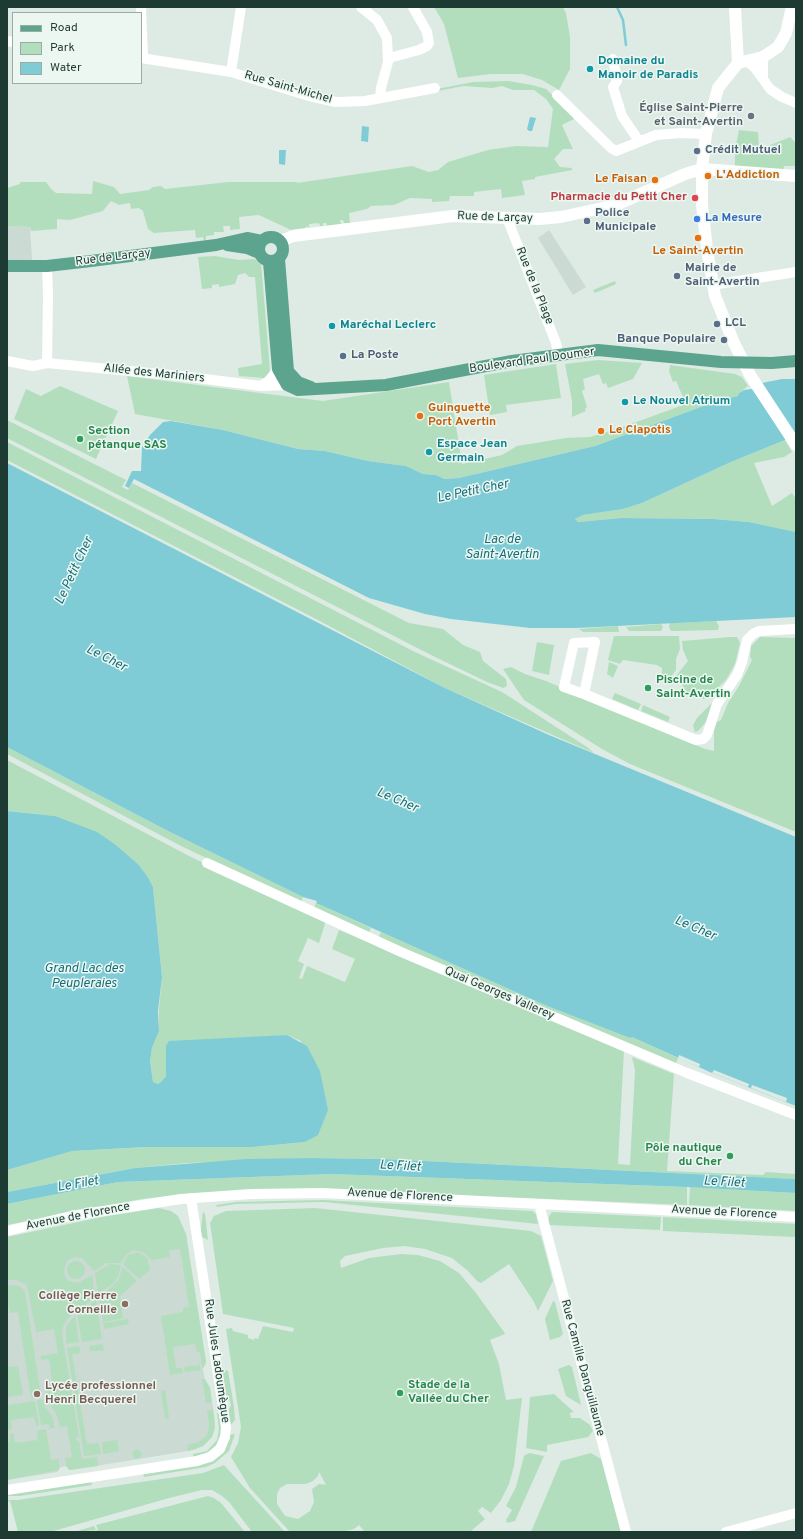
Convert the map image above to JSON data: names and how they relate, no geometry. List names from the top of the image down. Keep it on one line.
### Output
{"streets":{"main road":["Rue de Larçay","Boulevard Paul Doumer"],"street":["Rue Saint-Michel","Rue de la Plage","Allée des Mariniers","Quai Georges Vallerey","Avenue de Florence","Rue Jules Ladoumègue","Rue Camille Danguillaume"]},"crossings":[["Rue de Larçay","Rue de la Plage"],["Rue de la Plage","Boulevard Paul Doumer"],["Avenue de Florence","Rue Jules Ladoumègue"],["Avenue de Florence","Rue Camille Danguillaume"]],"water":["Le Petit Cher","Lac de Saint-Avertin","Le Cher","Grand Lac des Peupleraies","Le Filet"],"places":["Domaine du Manoir de Paradis","Église Saint-Pierre et Saint-Avertin","Crédit Mutuel","L'Addiction","Le Faisan","Pharmacie du Petit Cher","La Mesure","Police Municipale","Le Saint-Avertin","Mairie de Saint-Avertin","LCL","Maréchal Leclerc","Banque Populaire","La Poste","Le Nouvel Atrium","Guinguette Port Avertin","Le Clapotis","Section pétanque SAS","Espace Jean Germain","Piscine de Saint-Avertin","Pôle nautique du Cher","Collège Pierre Corneille","Stade de la Vallée du Cher","Lycée professionnel Henri Becquerel"],"legend":["Road","Park","Water"]}
